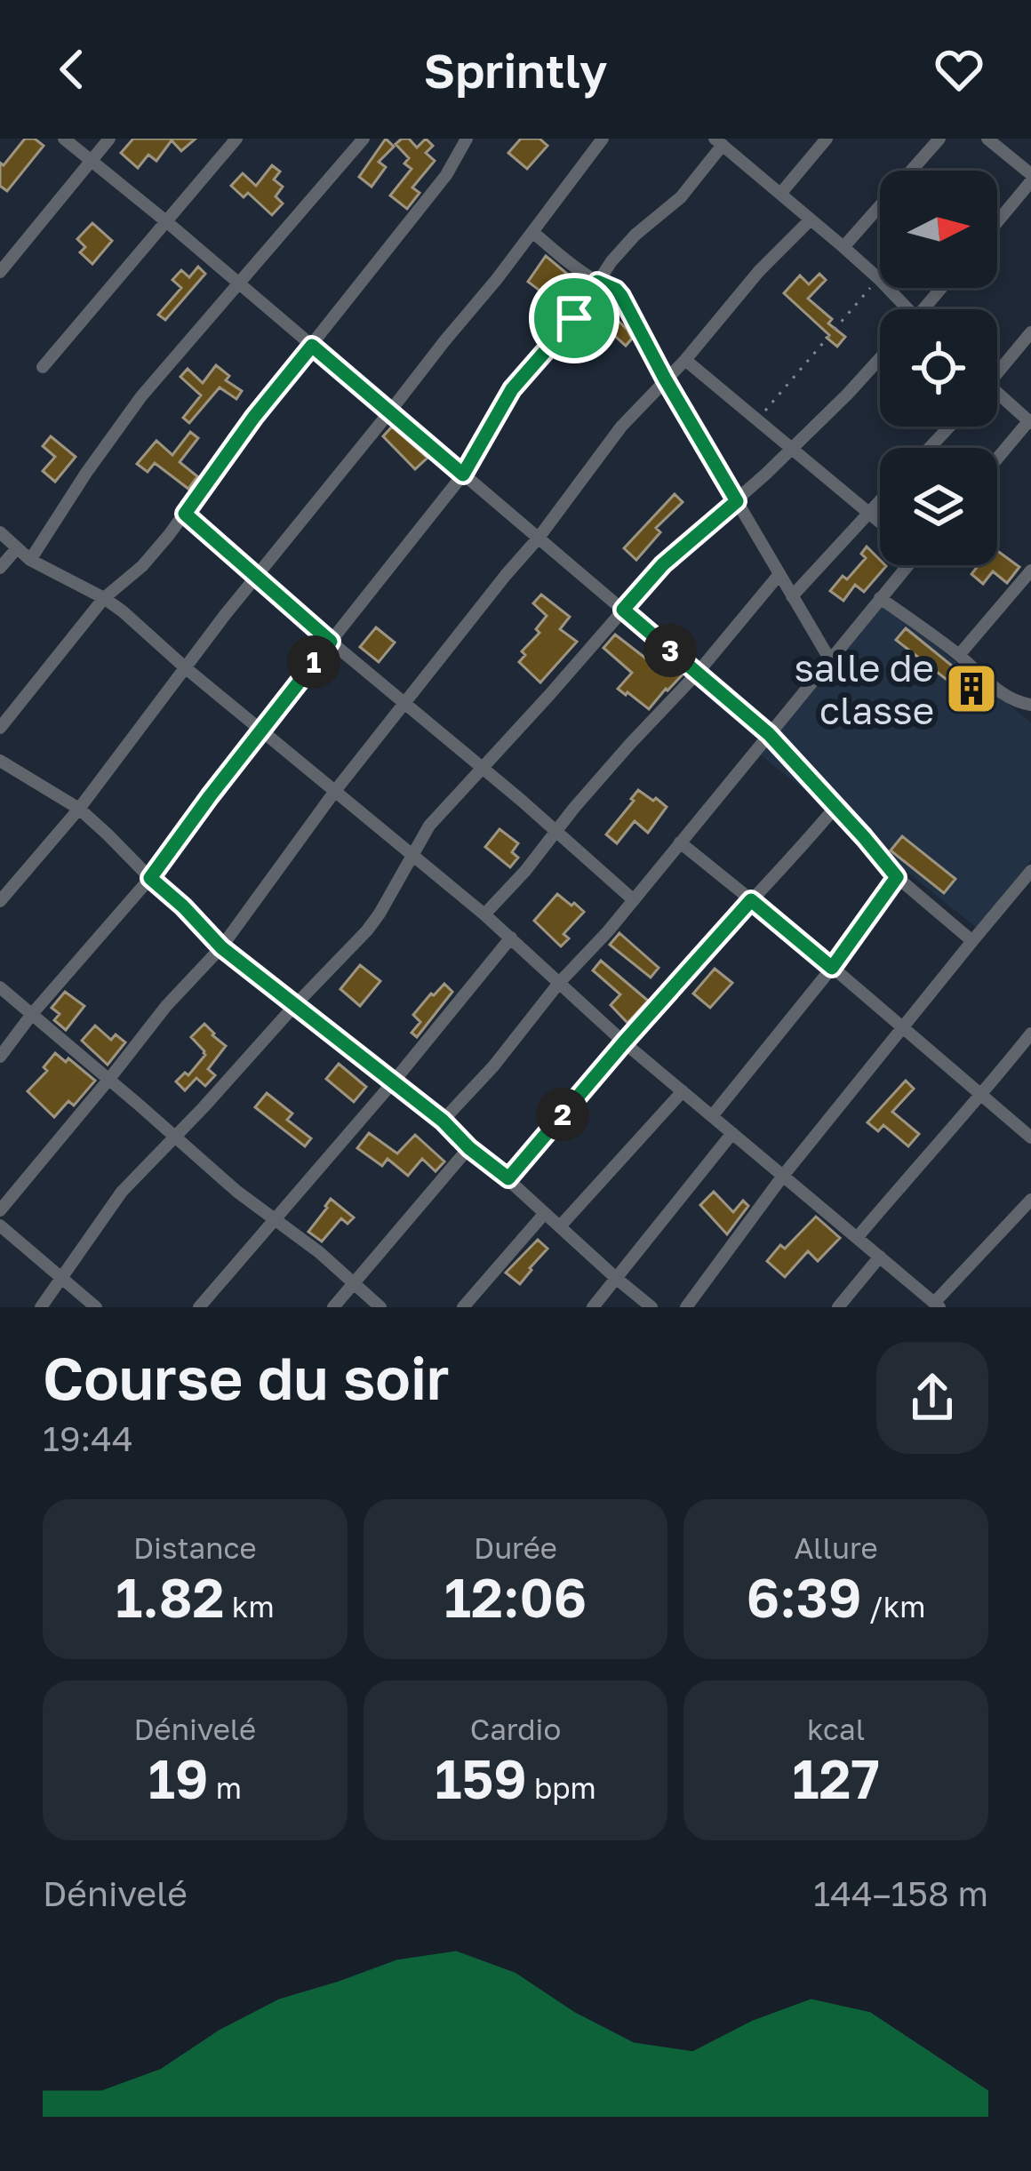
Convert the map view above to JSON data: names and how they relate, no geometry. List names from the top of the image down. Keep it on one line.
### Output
{"places":{"building":["salle de classe"]},"north":"right","page":{"header":"Sprintly","pins":["3","1","2"],"heading":["Course du soir","19:44"],"stats":[["Distance","1.82 km"],["Durée","12:06"],["Allure","6:39 /km"],["Dénivelé","19 m"],["Cardio","159 bpm"],["kcal","127"]],"chart":["Dénivelé","144–158 m"]}}
